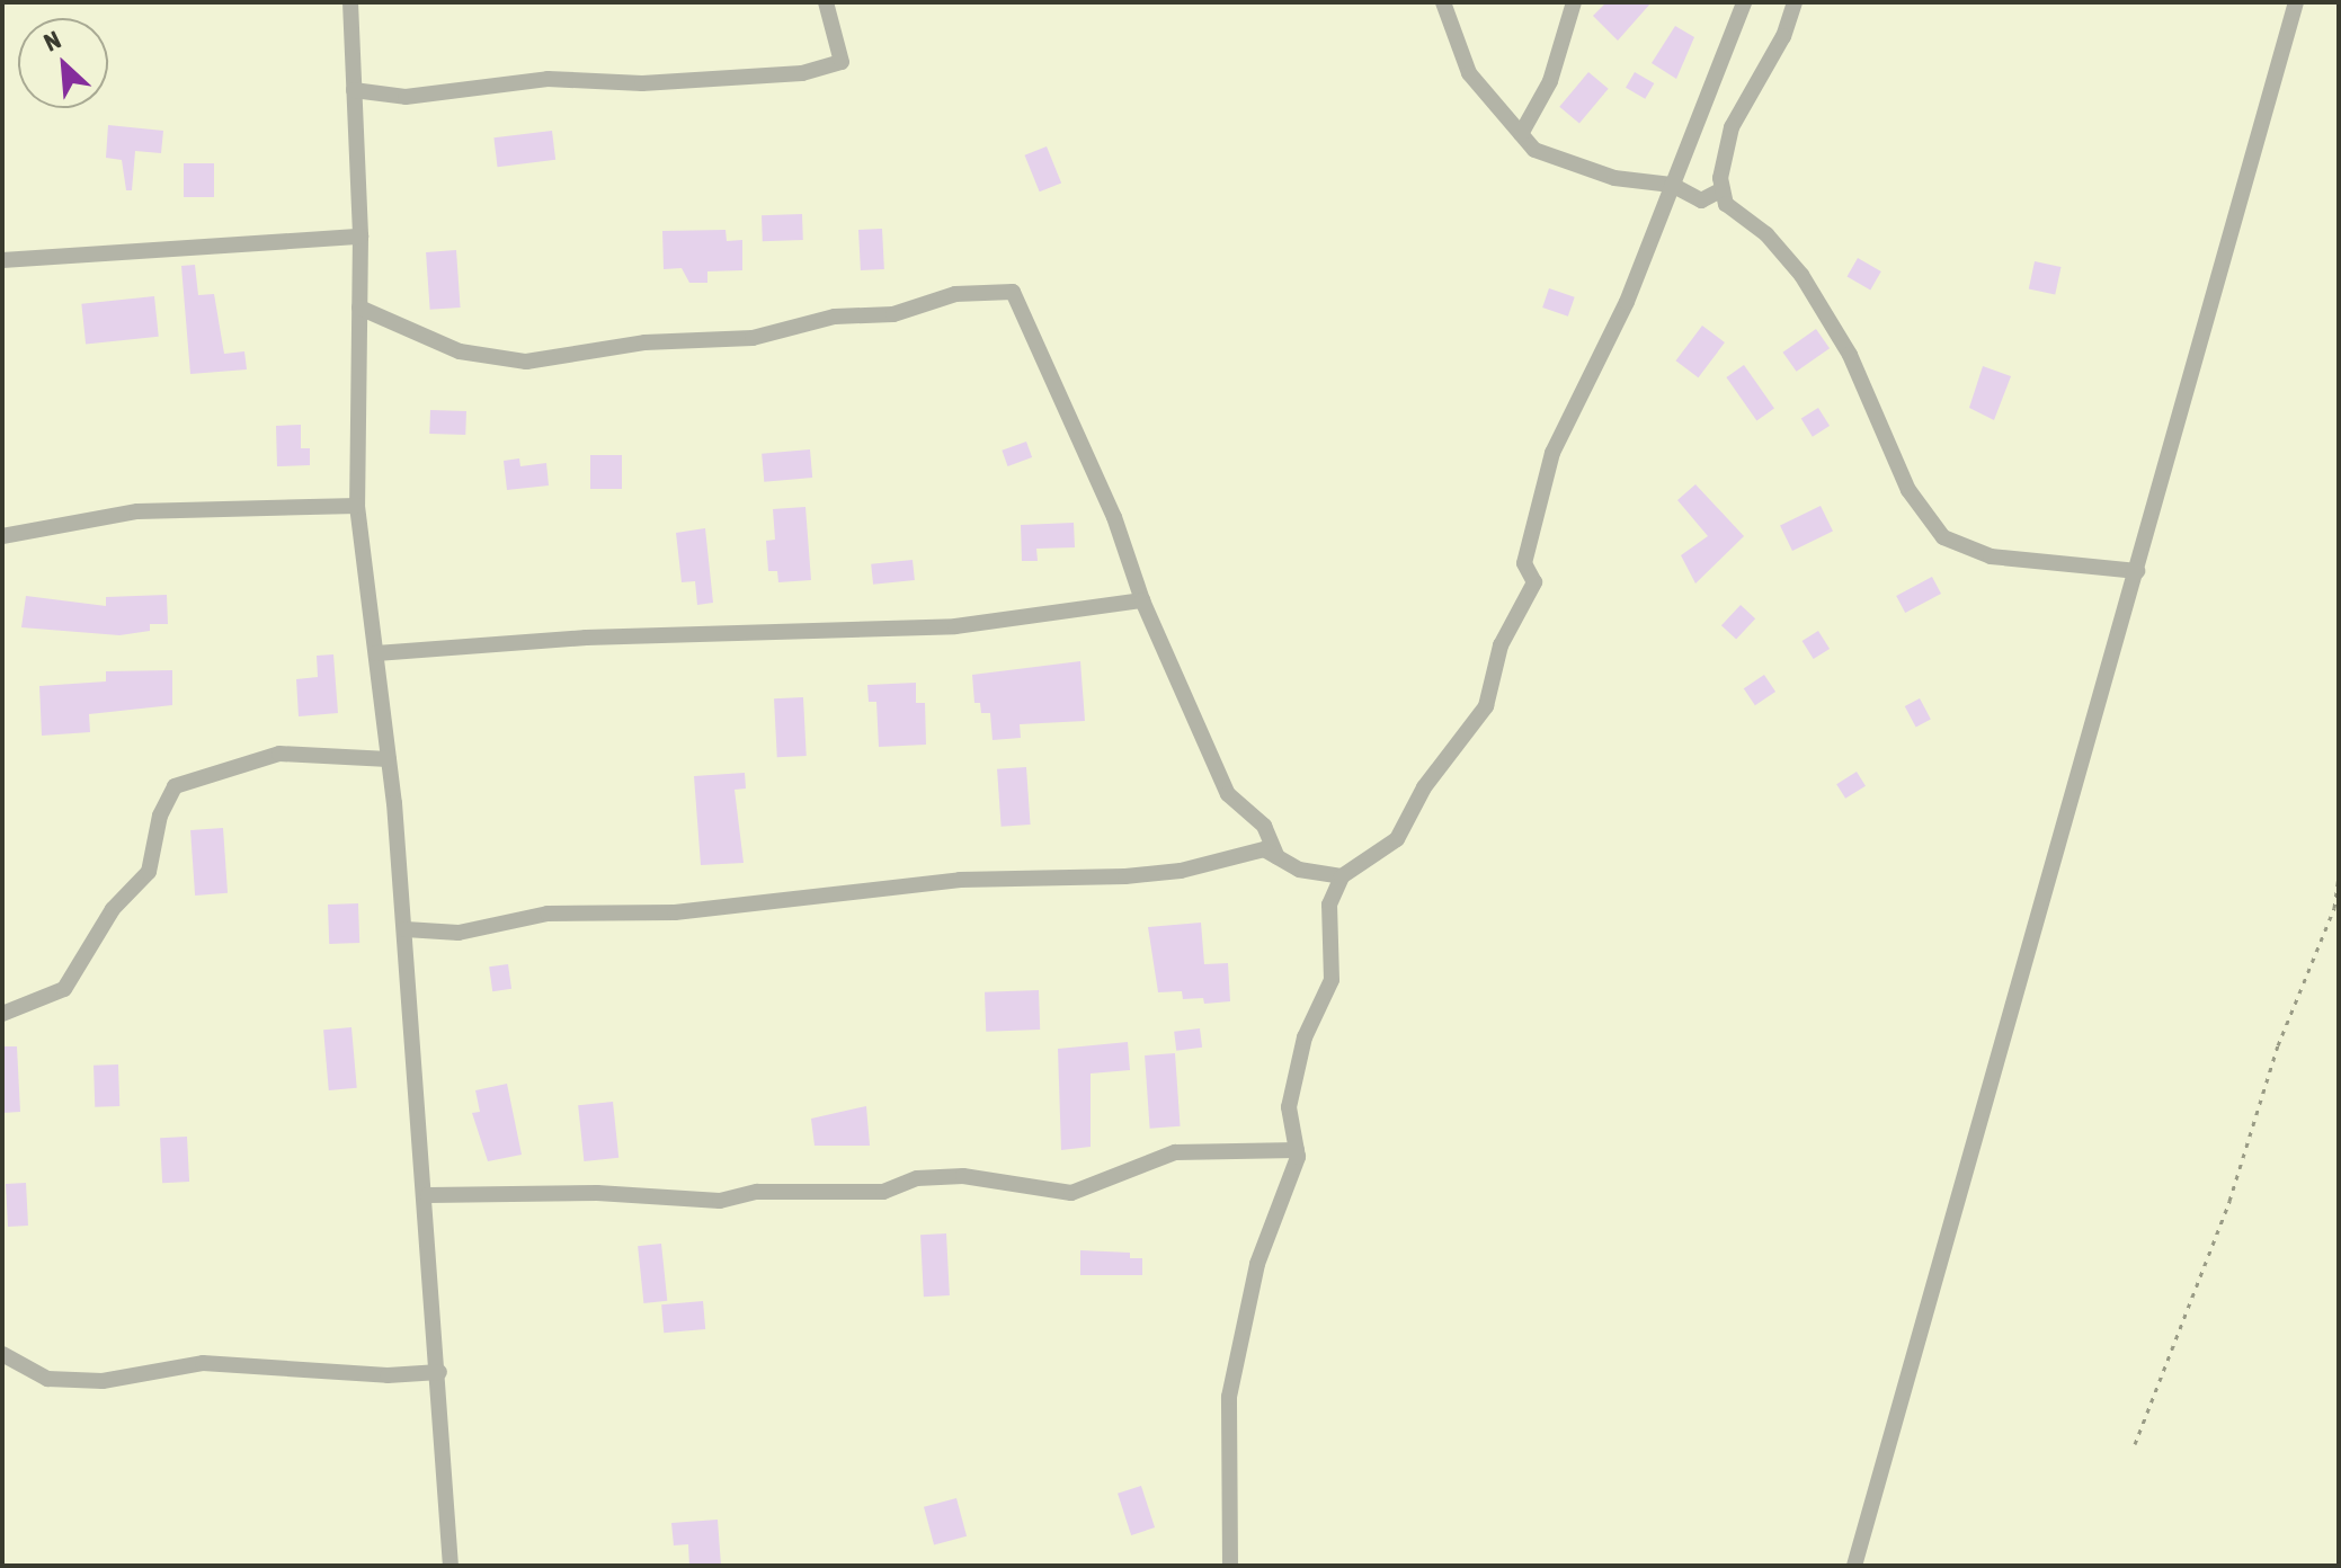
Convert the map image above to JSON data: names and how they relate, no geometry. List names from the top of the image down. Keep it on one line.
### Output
{"north":"top left"}
